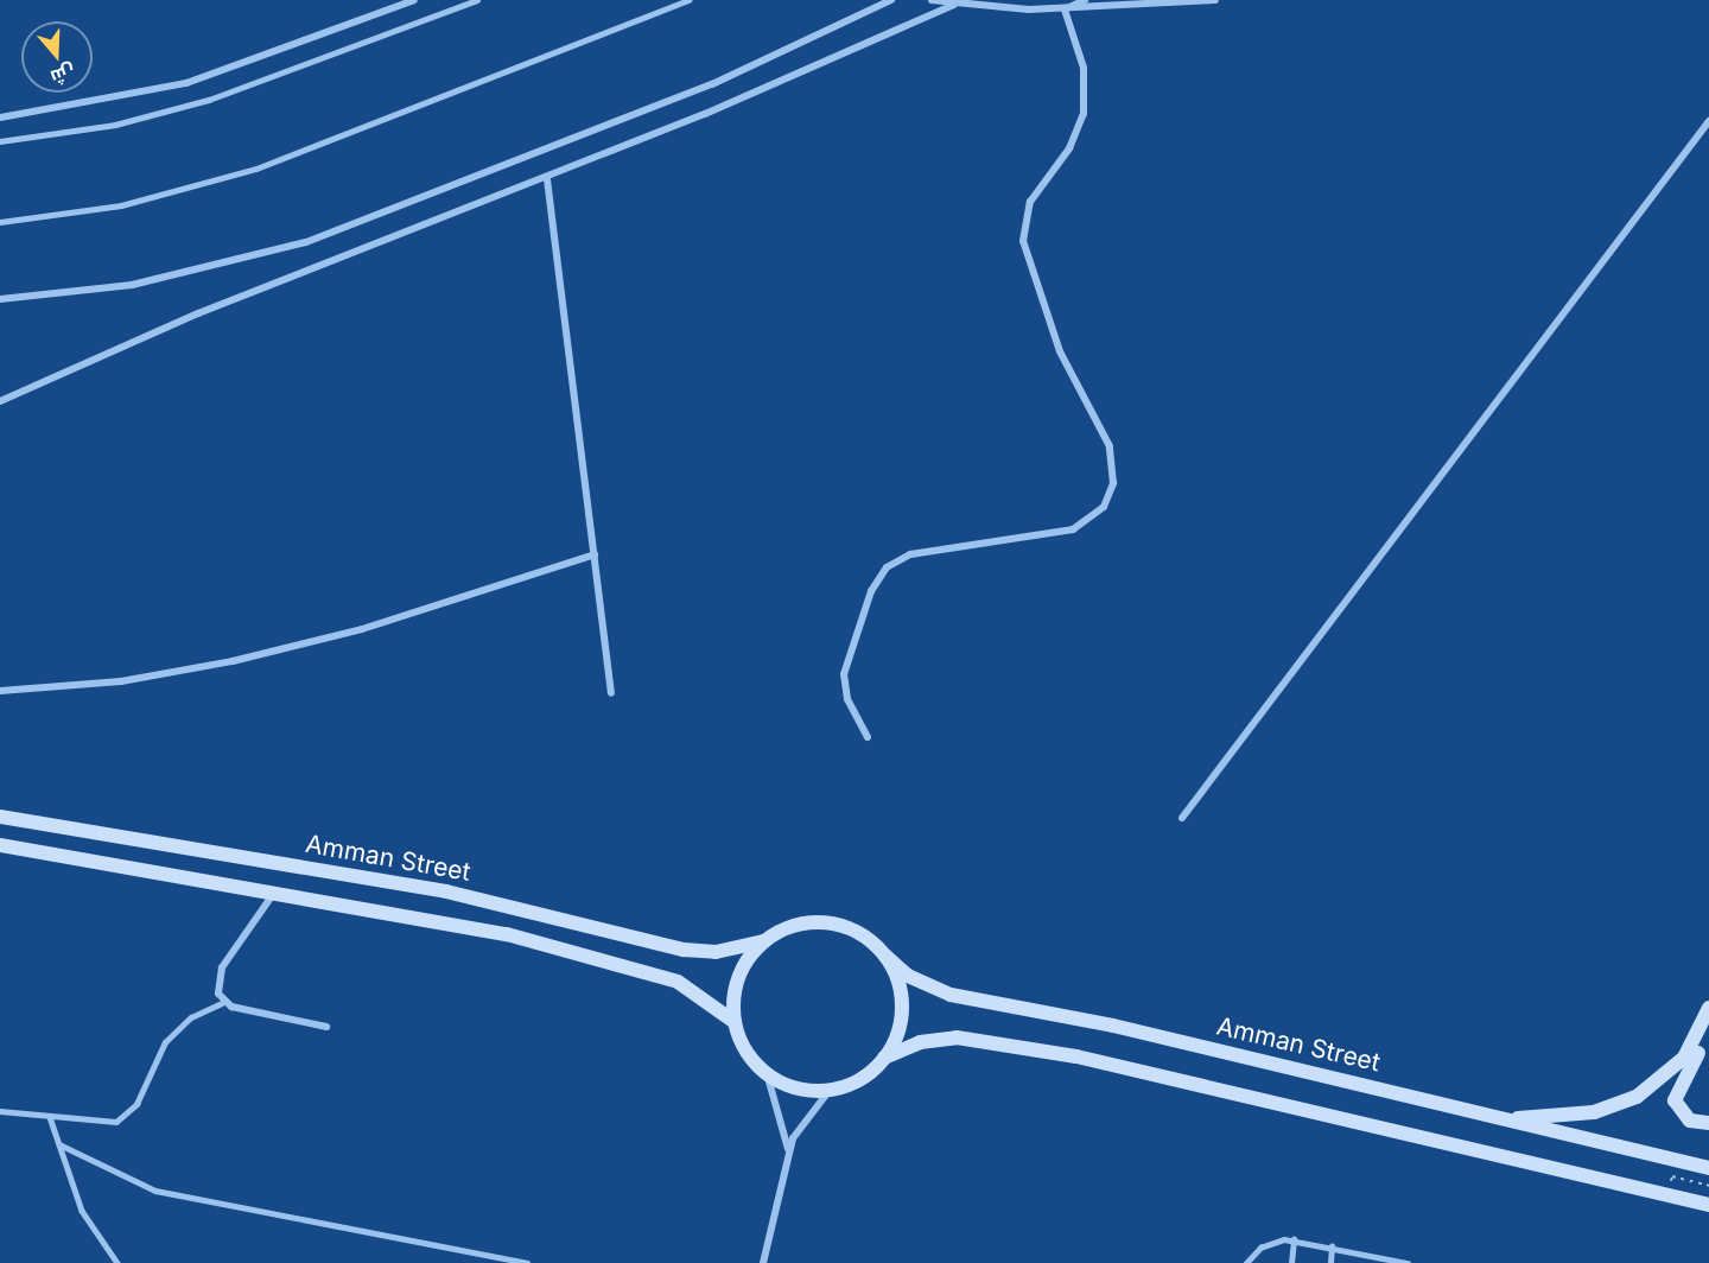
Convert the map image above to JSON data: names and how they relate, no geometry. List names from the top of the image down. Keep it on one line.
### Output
{"streets":{"main road":["Amman Street"]},"north":"bottom"}
